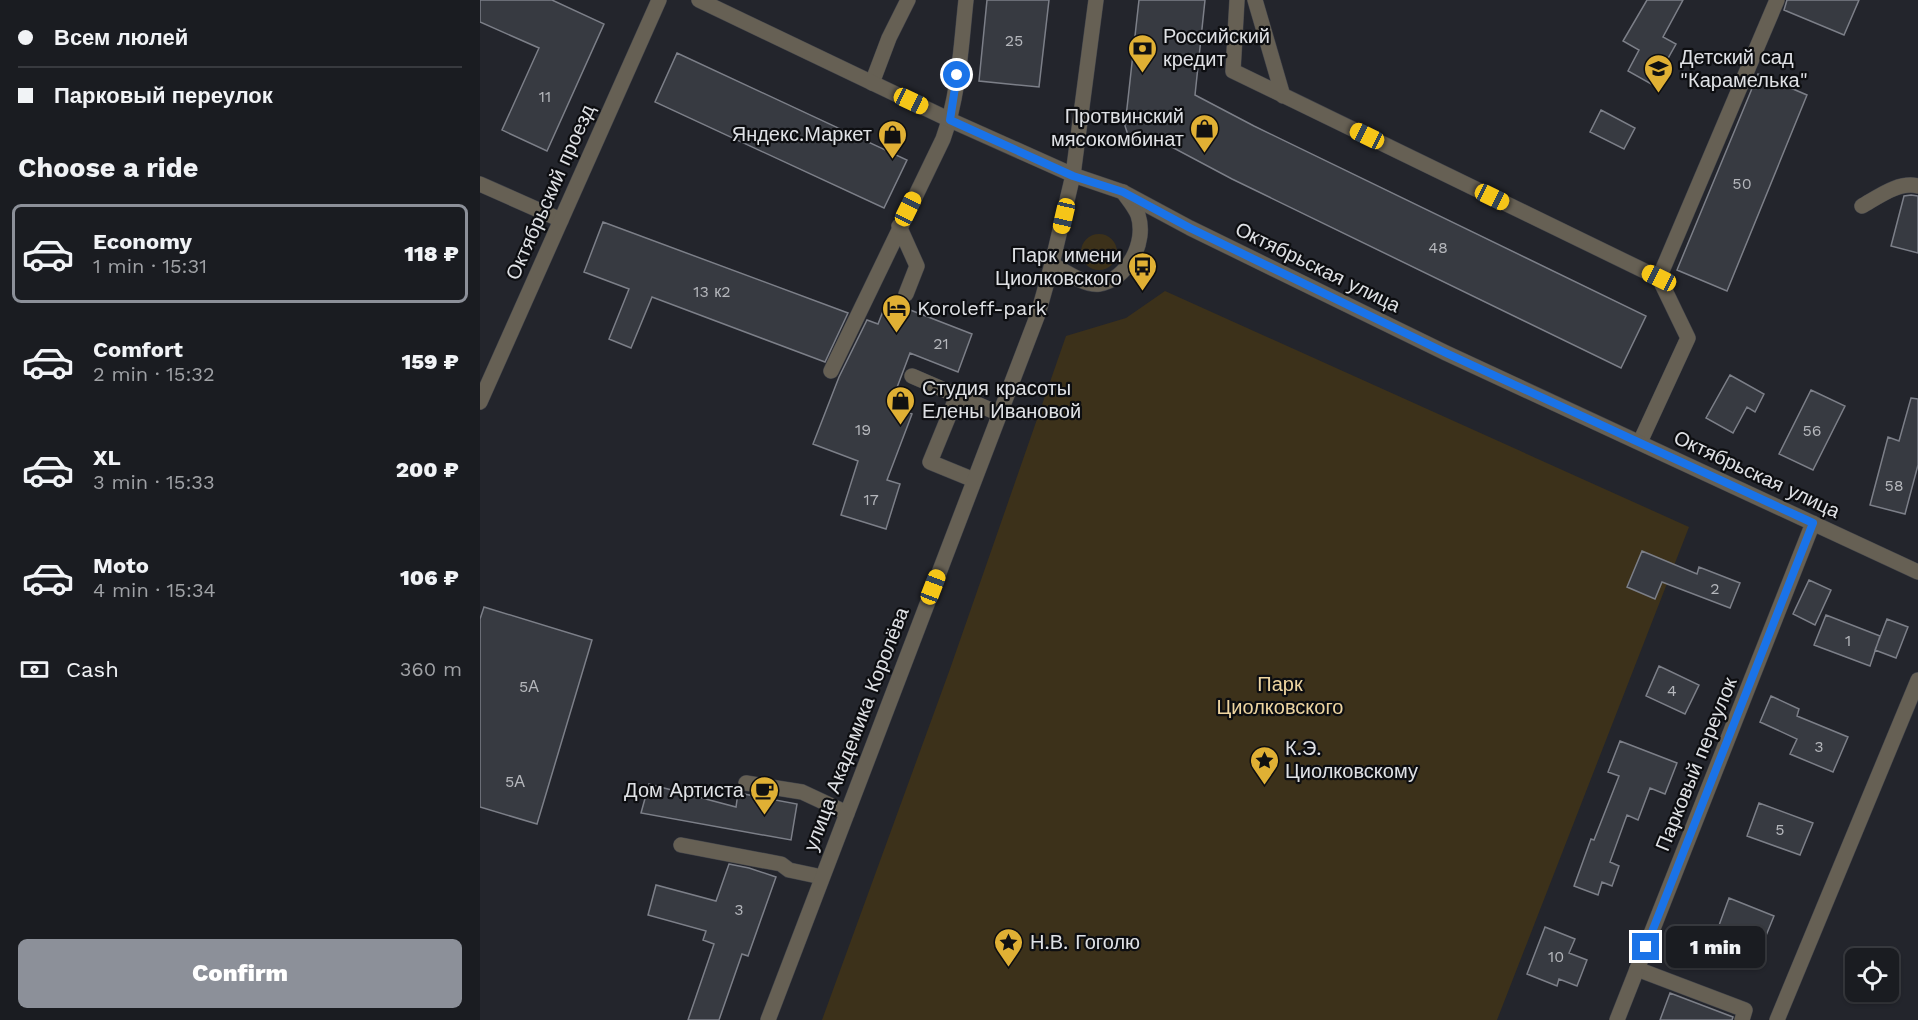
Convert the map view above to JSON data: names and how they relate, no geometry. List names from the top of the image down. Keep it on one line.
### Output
{"streets":{"street":["Октябрьский проезд","Октябрьская улица","улица Академика Королёва","Парковый переулок"]},"crossings":[["Октябрьская улица","улица Академика Королёва"],["Октябрьская улица","Парковый переулок"]],"parks":["Парк Циолковского"],"places":{"bank":["Российский кредит"],"school or university":["Детский сад \"Карамелька\""],"shop":["Протвинский мясокомбинат","Яндекс.Маркет","Студия красоты Елены Ивановой"],"bus stop":["Парк имени Циолковского"],"hotel":["Koroleff-park"],"place":["К.Э. Циолковскому","Н.В. Гоголю"],"cafe":["Дом Артиста"]},"house_numbers":["25","11","50","48","13 к2","21","19","56","58","17","2","1","5А","4","3","5А","5","3","10"],"page":{"banner":["Всем люлей","Парковый переулок"],"heading":"Choose a ride","list":[{"name":"Economy","note":"1 min · 15:31","value":"118 ₽"},{"name":"Comfort","note":"2 min · 15:32","value":"159 ₽"},{"name":"XL","note":"3 min · 15:33","value":"200 ₽"},{"name":"Moto","note":"4 min · 15:34","value":"106 ₽"}],"pay":["Cash","360 m"],"bubble":"1 min","buttons":"Confirm"}}
